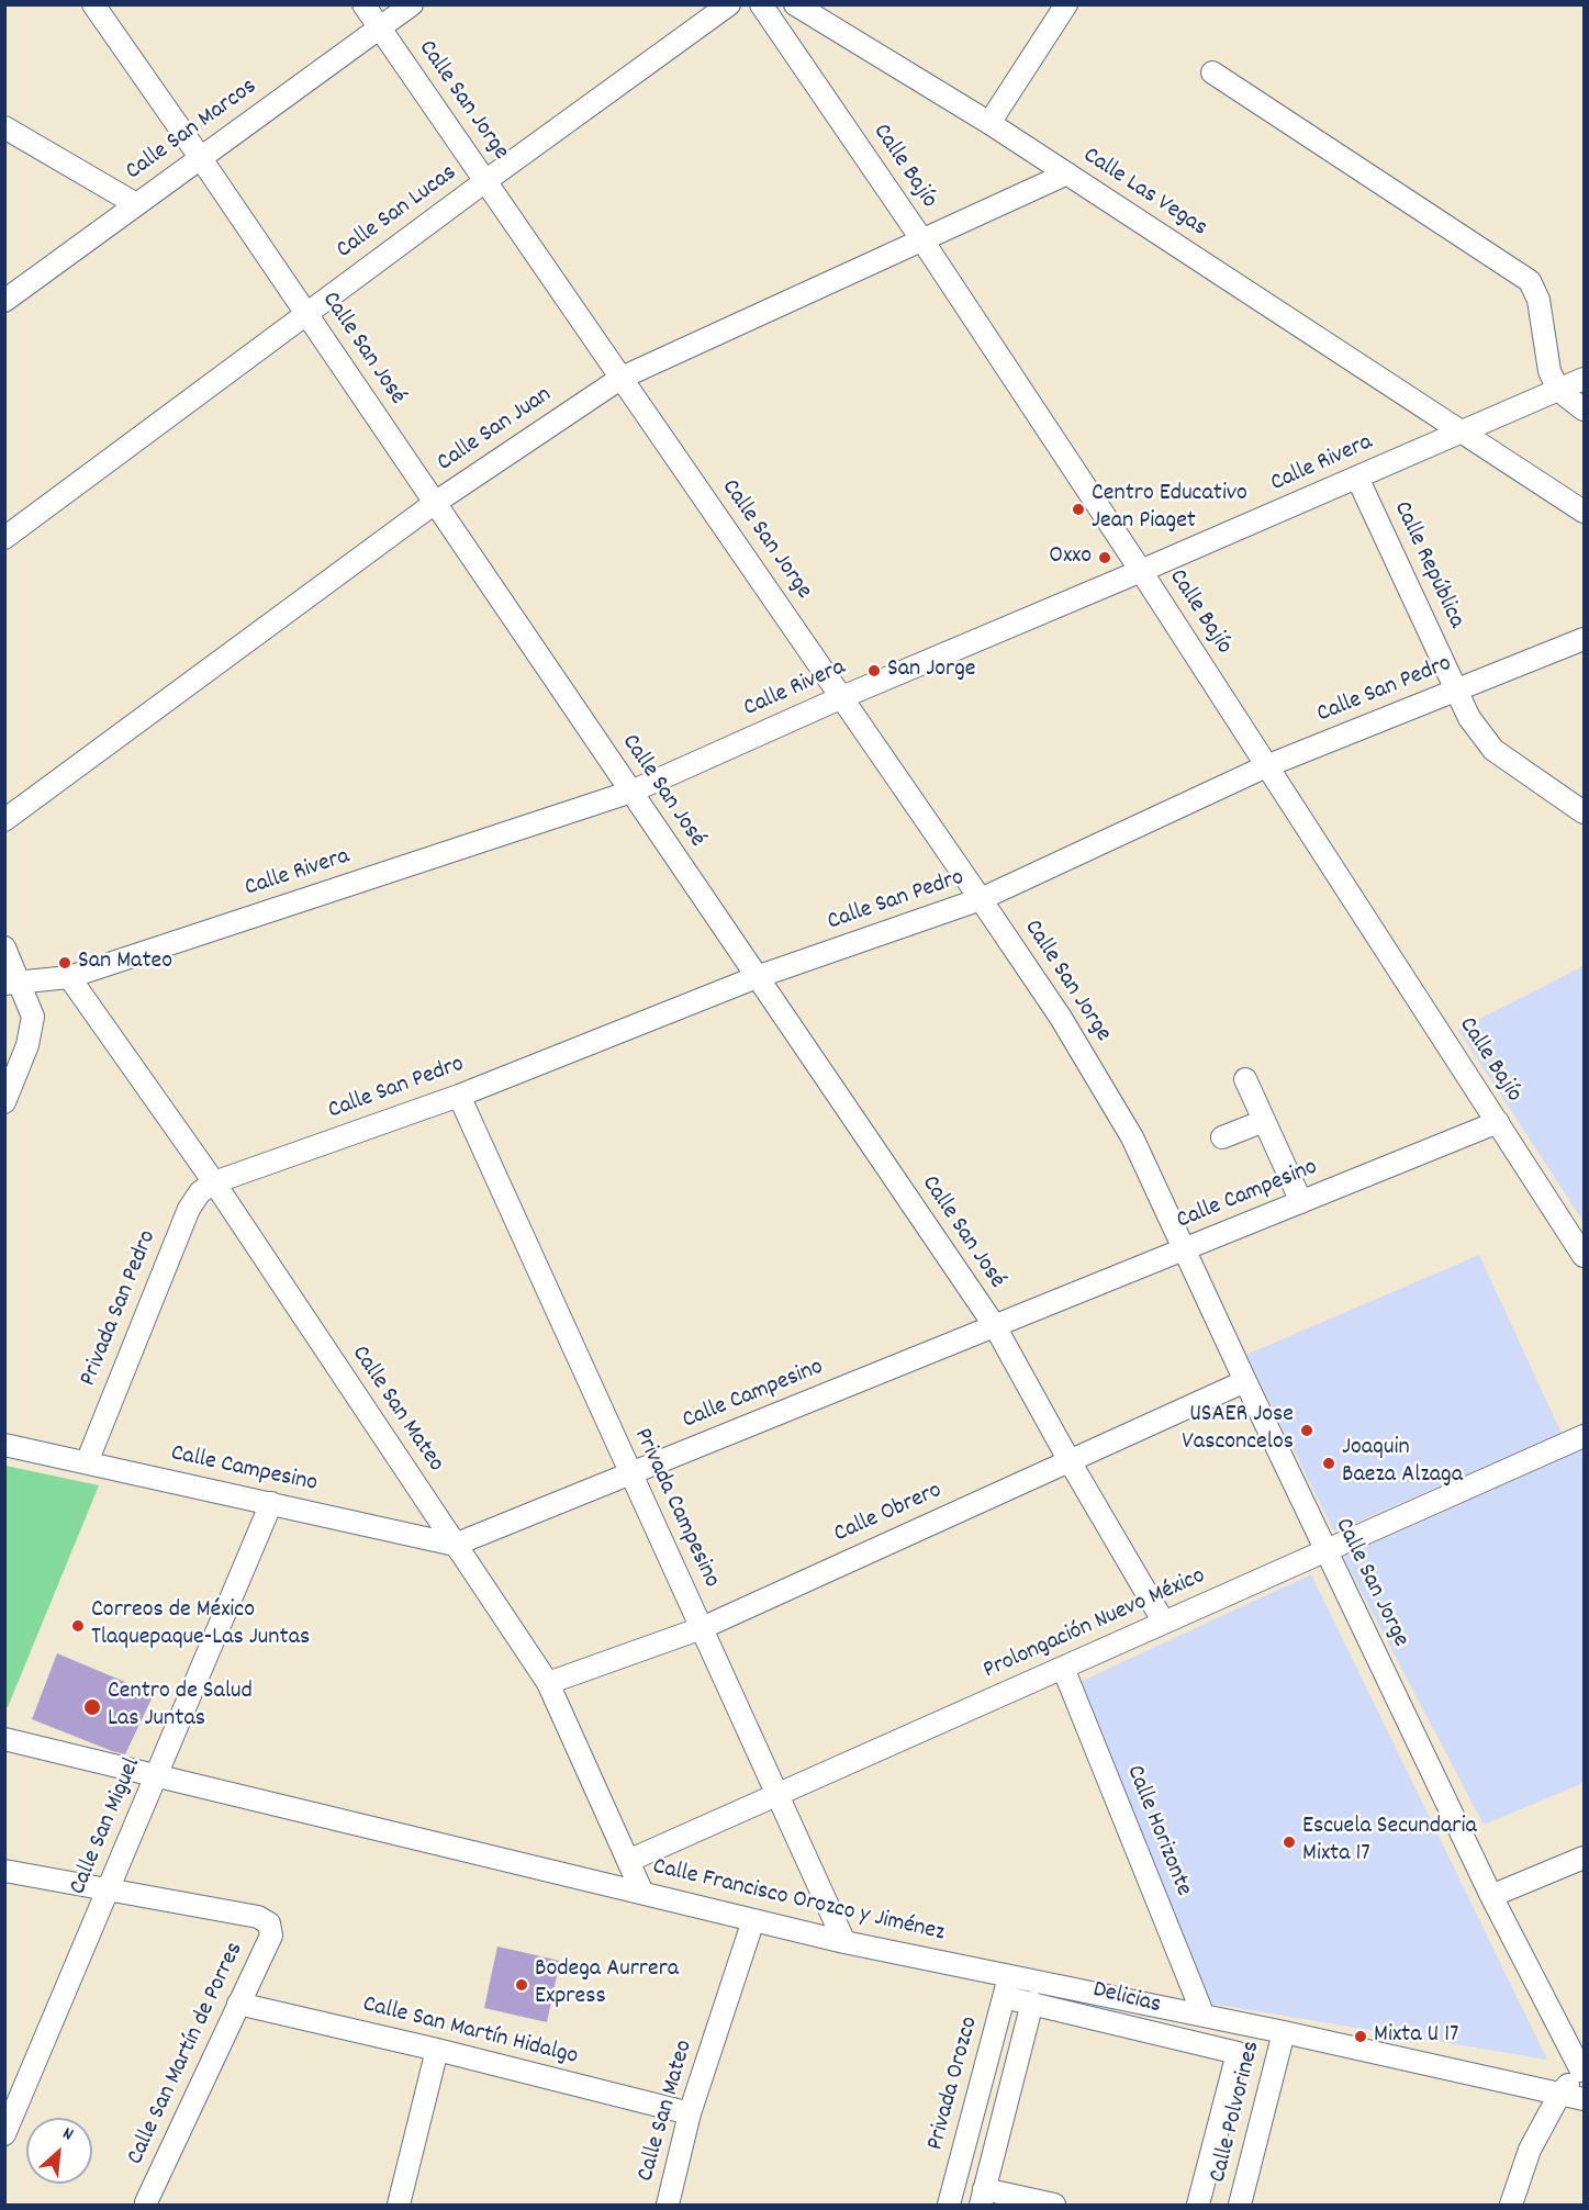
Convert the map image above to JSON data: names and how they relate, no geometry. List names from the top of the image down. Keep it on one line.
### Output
{"streets":{"street":["Calle San Jorge","Calle San Marcos","Calle Bajío","Calle Las Vegas","Calle San Lucas","Calle San José","Calle San Juan","Calle Rivera","Calle República","Calle San Pedro","Calle Campesino","Privada San Pedro","Calle San Mateo","Privada Campesino","Calle Obrero","Prolongación Nuevo México","Calle San Miguel","Calle Horizonte","Calle Francisco Orozco y Jiménez","Delicias","Calle San Martín Hidalgo","Calle San Martín de Porres","Privada Orozco","Calle Polvorines"]},"crossings":[["Calle San Jorge","Calle San Marcos"],["Calle San Jorge","Calle San Lucas"],["Calle San Jorge","Calle San Juan"],["Calle San Jorge","Calle Rivera"],["Calle San Jorge","Calle San Pedro"],["Calle San Jorge","Calle Campesino"],["Calle San Jorge","Calle Obrero"],["Calle San Jorge","Prolongación Nuevo México"],["Calle San Marcos","Calle San José"],["Calle Bajío","Calle San Juan"],["Calle Bajío","Calle Rivera"],["Calle Bajío","Calle San Pedro"],["Calle Bajío","Calle Campesino"],["Calle Las Vegas","Calle San Juan"],["Calle Las Vegas","Calle Rivera"],["Calle San Lucas","Calle San José"],["Calle San José","Calle San Juan"],["Calle San José","Calle Rivera"],["Calle San José","Calle San Pedro"],["Calle San José","Calle Campesino"],["Calle San José","Calle Obrero"],["Calle San José","Prolongación Nuevo México"],["Calle Rivera","Calle República"],["Calle Rivera","Calle San Mateo"],["Calle República","Calle San Pedro"],["Calle San Pedro","Privada San Pedro"],["Calle San Pedro","Calle San Mateo"],["Calle San Pedro","Privada Campesino"],["Calle Campesino","Privada San Pedro"],["Calle Campesino","Calle San Mateo"],["Calle Campesino","Privada Campesino"],["Calle Campesino","Calle San Miguel"],["Privada San Pedro","Calle San Mateo"],["Calle San Mateo","Calle Obrero"],["Calle San Mateo","Prolongación Nuevo México"],["Calle San Mateo","Calle Francisco Orozco y Jiménez"],["Calle San Mateo","Calle San Martín Hidalgo"],["Privada Campesino","Calle Obrero"],["Privada Campesino","Prolongación Nuevo México"],["Privada Campesino","Calle Francisco Orozco y Jiménez"],["Prolongación Nuevo México","Calle Horizonte"],["Calle San Miguel","Calle Francisco Orozco y Jiménez"],["Calle San Miguel","Calle San Martín de Porres"],["Calle Horizonte","Calle Francisco Orozco y Jiménez"],["Calle Francisco Orozco y Jiménez","Privada Orozco"],["Calle Francisco Orozco y Jiménez","Calle Polvorines"],["Delicias","Privada Orozco"],["Delicias","Calle Polvorines"],["Calle San Martín Hidalgo","Calle San Martín de Porres"]],"places":["Centro Educativo Jean Piaget","Oxxo","San Jorge","San Mateo","USAER Jose Vasconcelos","Joaquin Baeza Alzaga","Correos de México Tlaquepaque-Las Juntas","Centro de Salud Las Juntas","Escuela Secundaria Mixta 17","Bodega Aurrera Express","Mixta U 17"],"north":"top right"}
